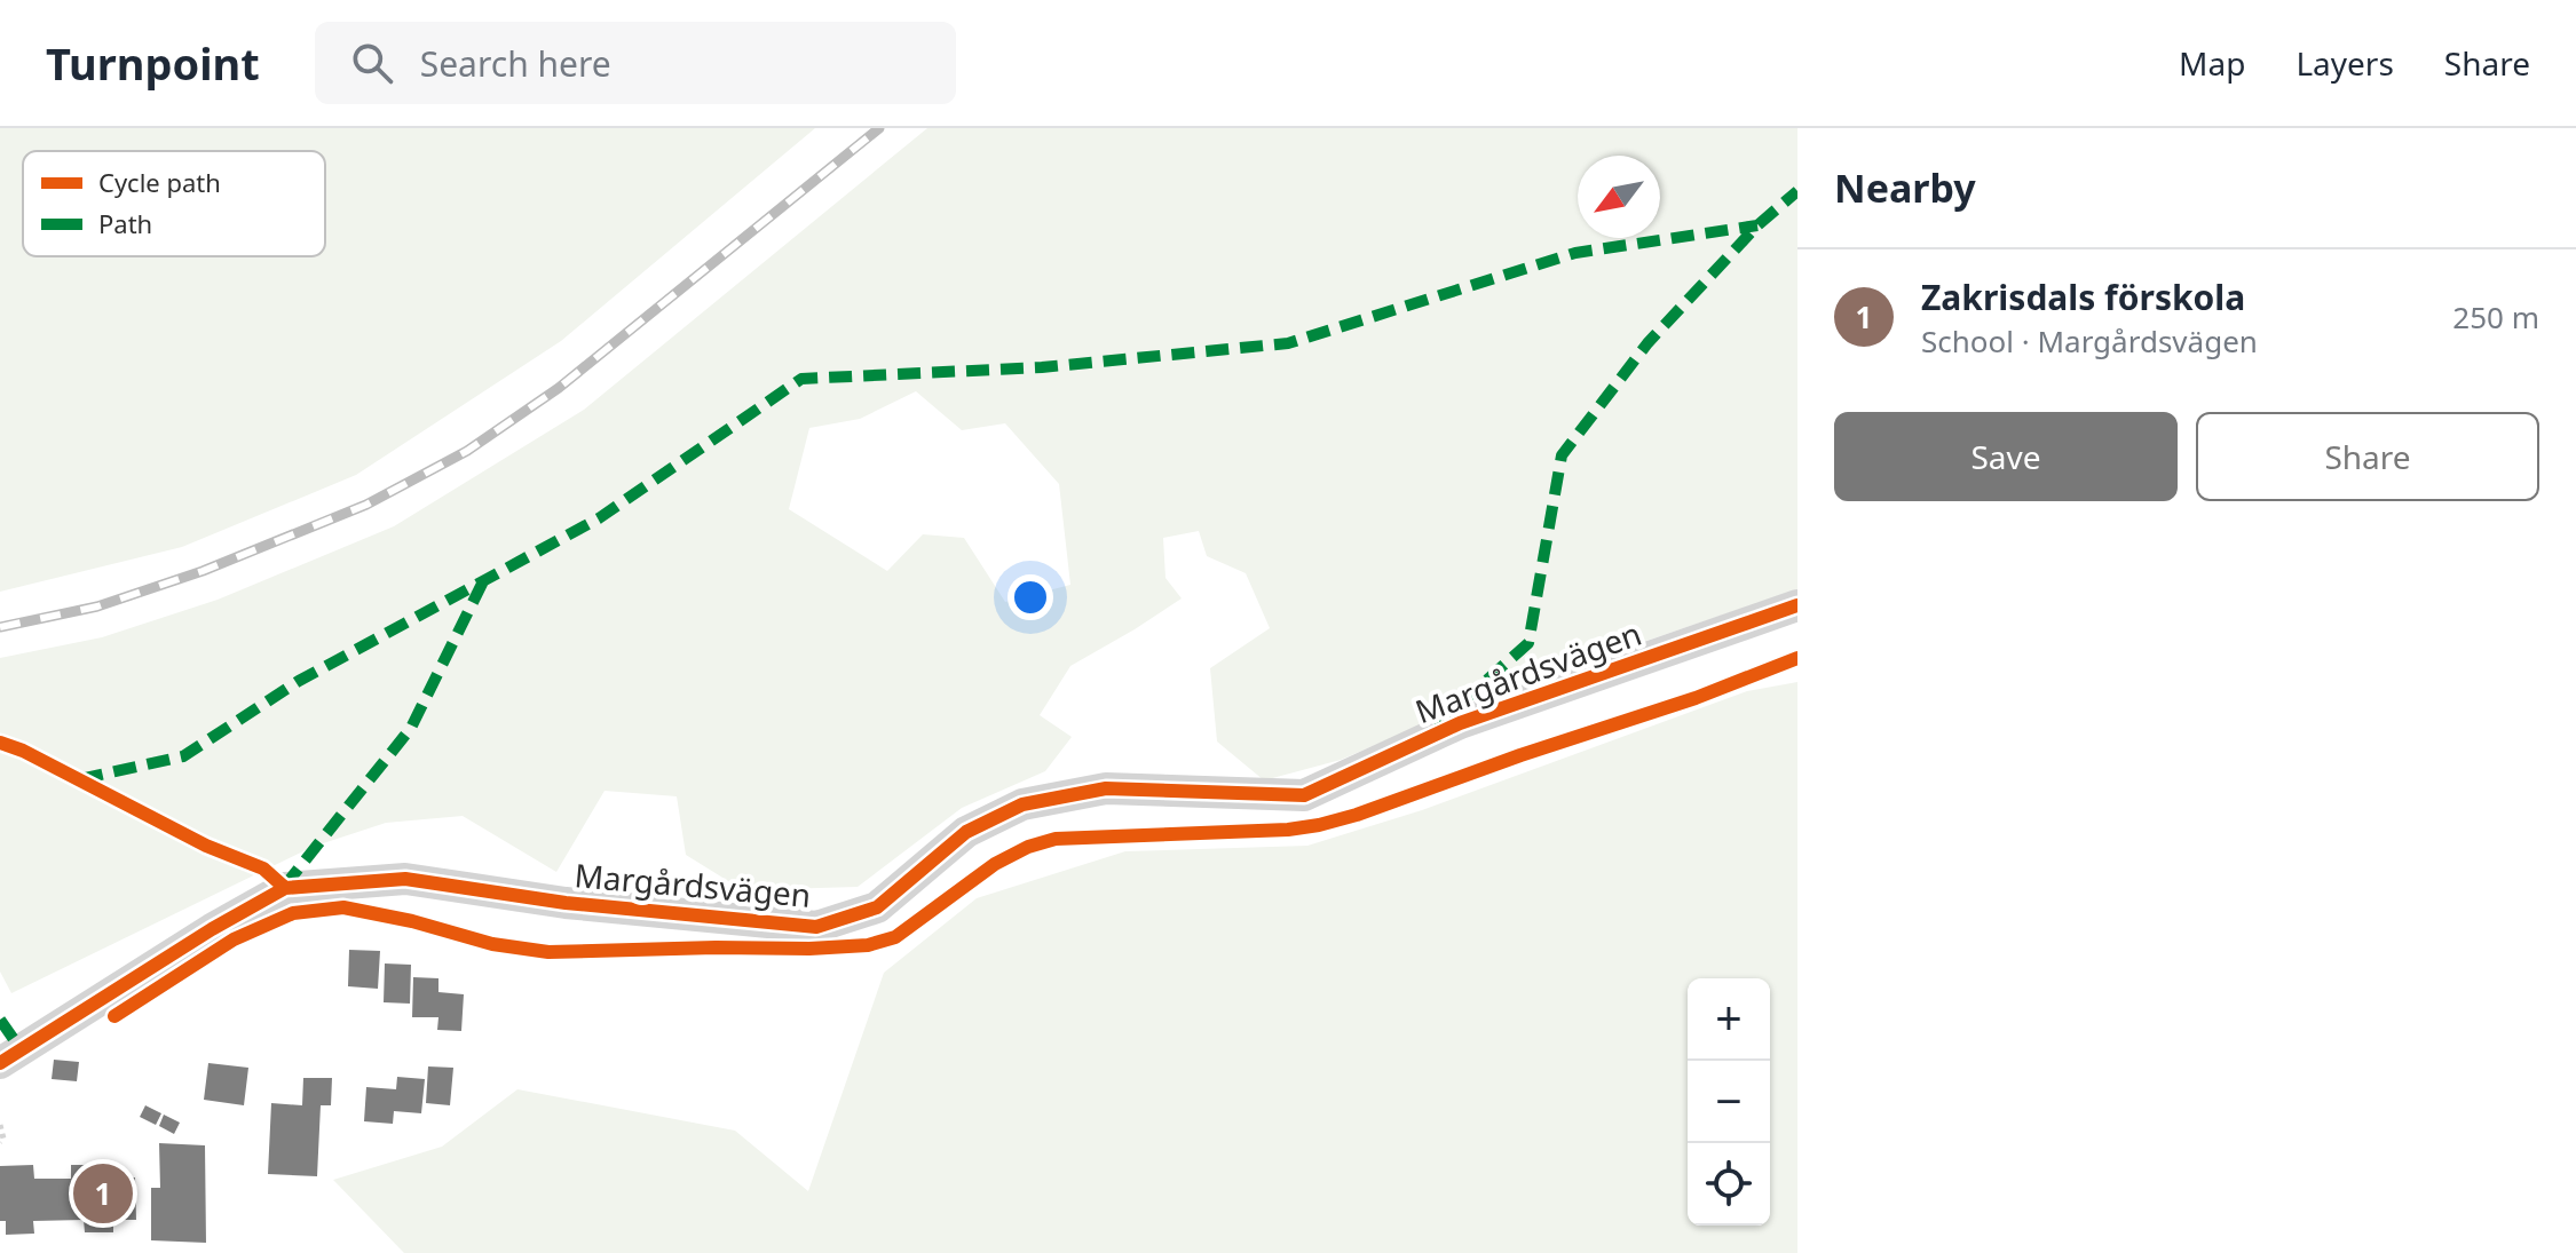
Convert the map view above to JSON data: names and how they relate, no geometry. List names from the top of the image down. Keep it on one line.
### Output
{"streets":{"street":["Margårdsvägen"]},"legend":["Cycle path","Path"],"north":"bottom left","page":{"header":"Turnpoint","search":"Search here","nav":["Map","Layers","Share"],"heading":"Nearby","list":[{"mark":"1","name":"Zakrisdals förskola","note":"School · Margårdsvägen","value":"250 m"}],"buttons":["Save","Share"],"map_buttons":["+","−"],"pins":"1"}}
